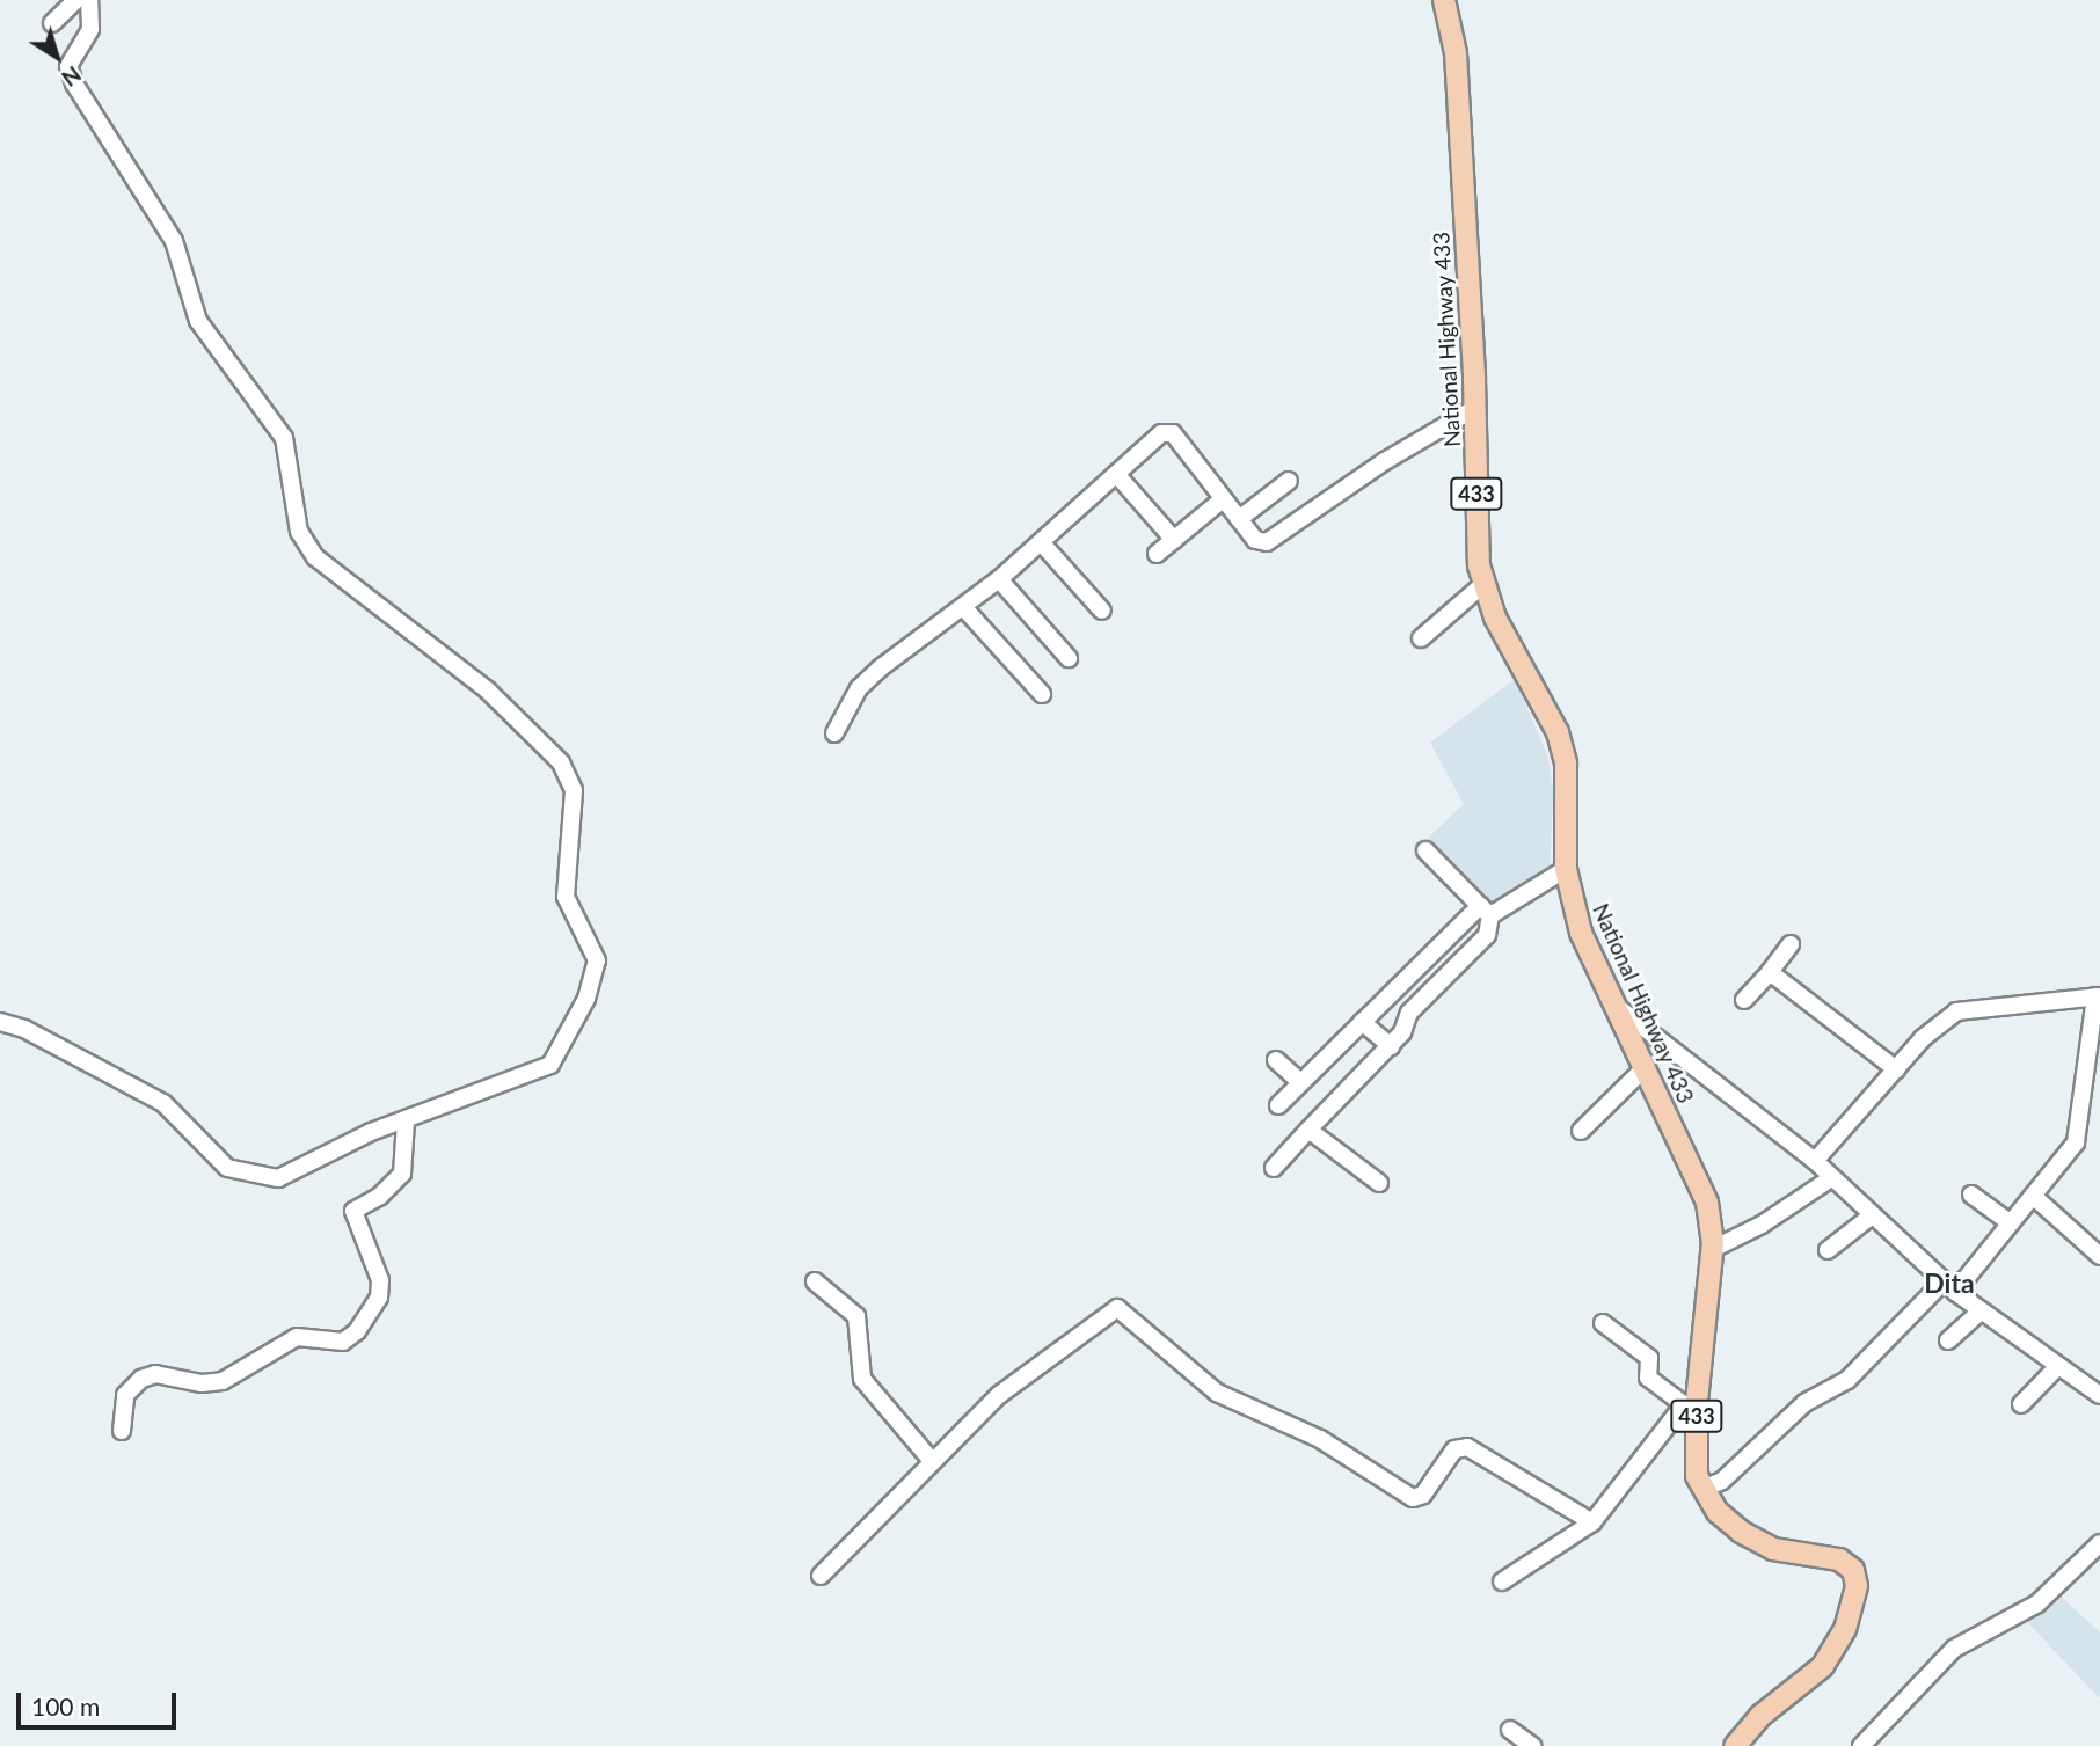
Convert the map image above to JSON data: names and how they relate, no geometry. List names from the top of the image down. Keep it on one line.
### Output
{"streets":{"main road":["National Highway 433","433"]},"districts":["Dita"],"scale_bar":"100 m","north":"bottom right"}
